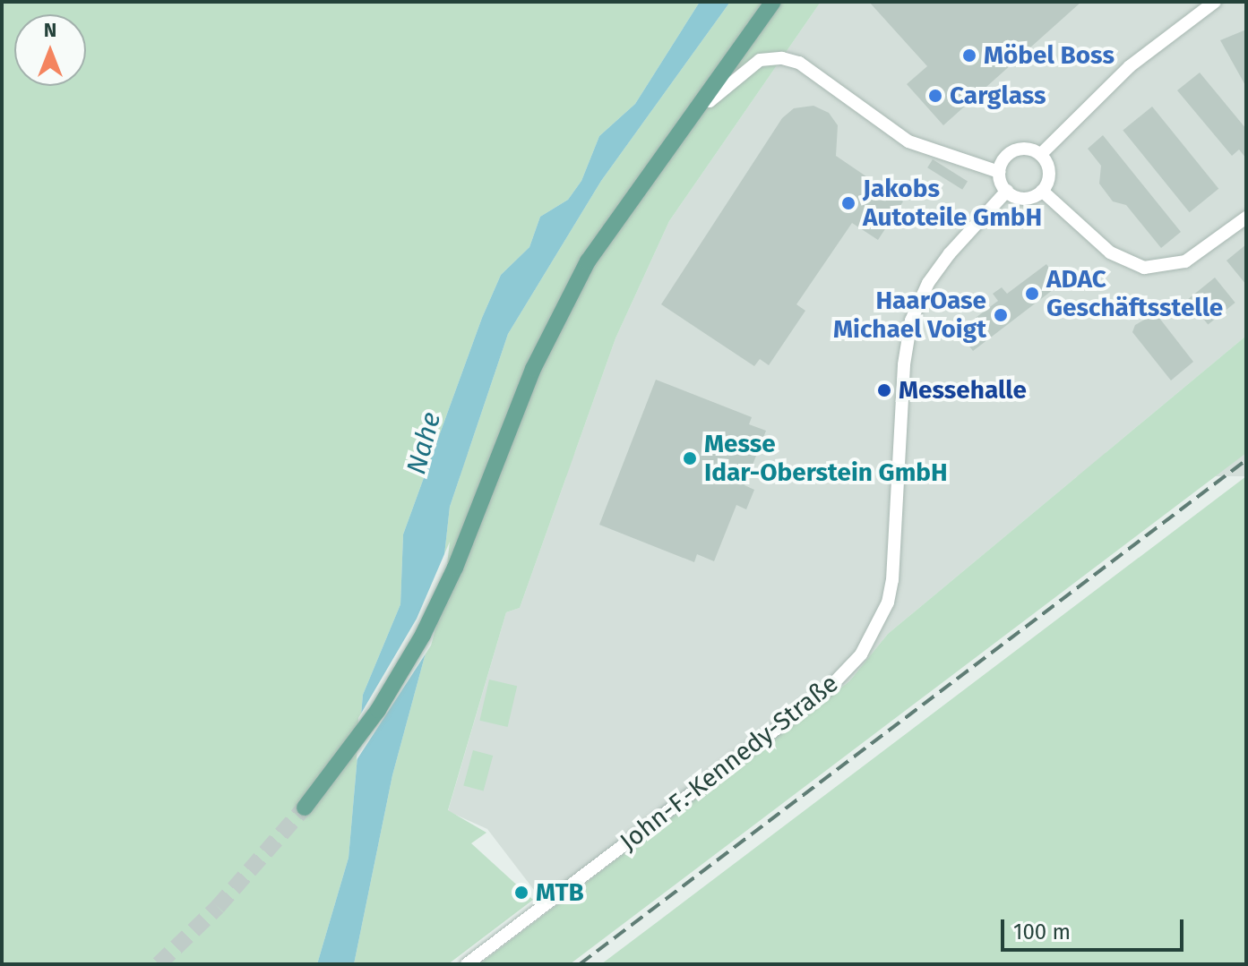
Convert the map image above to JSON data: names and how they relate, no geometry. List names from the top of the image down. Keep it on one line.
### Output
{"streets":{"street":["John-F.-Kennedy-Straße"]},"water":["Nahe"],"places":["Möbel Boss","Carglass","Jakobs Autoteile GmbH","ADAC Geschäftsstelle","HaarOase Michael Voigt","Messehalle","Messe Idar-Oberstein GmbH","MTB"],"scale_bar":"100 m","north":"top"}
